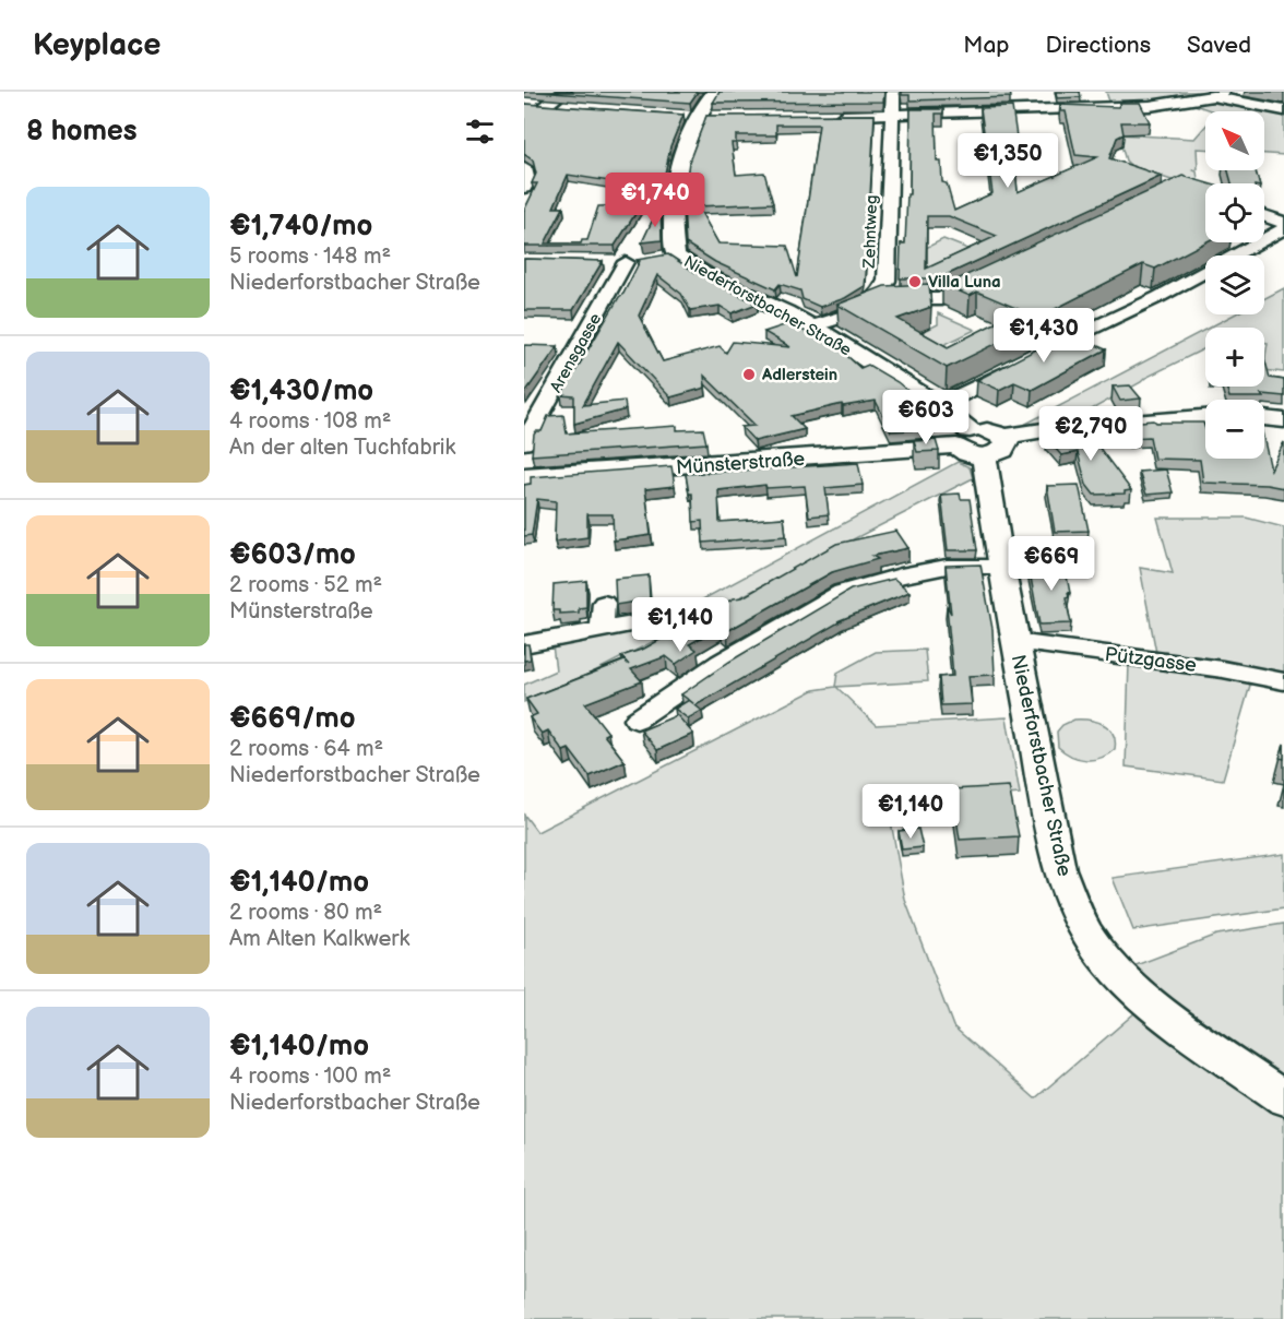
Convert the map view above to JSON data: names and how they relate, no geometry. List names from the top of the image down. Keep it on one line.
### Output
{"streets":{"street":["Zehntweg","Niederforstbacher Straße","Arensgasse","Münsterstraße","Pützgasse"]},"crossings":[["Zehntweg","Niederforstbacher Straße"],["Niederforstbacher Straße","Münsterstraße"],["Niederforstbacher Straße","Pützgasse"]],"places":["Villa Luna","Adlerstein"],"north":"top left","page":{"header":"Keyplace","nav":["Map","Directions","Saved"],"heading":"8 homes","map_buttons":["+","−"],"price":["€1,350","€1,740","€1,430","€603","€2,790","€669","€1,140","€1,140"],"list":[{"name":"€1,740/mo","note":"5 rooms · 148 m² · Niederforstbacher Straße"},{"name":"€1,430/mo","note":"4 rooms · 108 m² · An der alten Tuchfabrik"},{"name":"€603/mo","note":"2 rooms · 52 m² · Münsterstraße"},{"name":"€669/mo","note":"2 rooms · 64 m² · Niederforstbacher Straße"},{"name":"€1,140/mo","note":"2 rooms · 80 m² · Am Alten Kalkwerk"},{"name":"€1,140/mo","note":"4 rooms · 100 m² · Niederforstbacher Straße"}]}}
